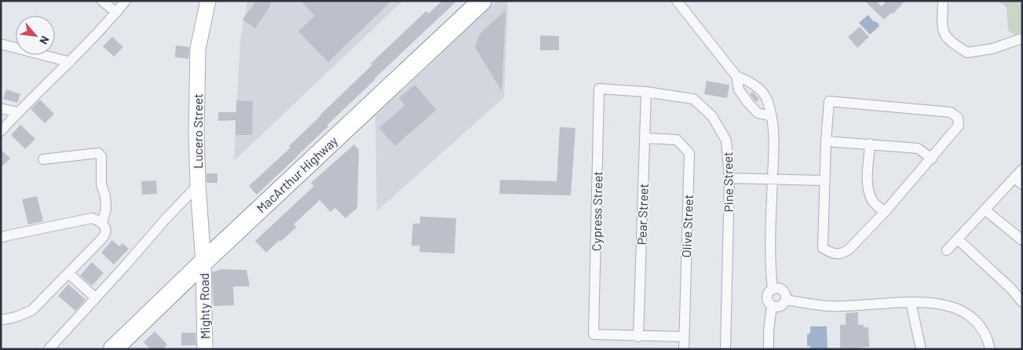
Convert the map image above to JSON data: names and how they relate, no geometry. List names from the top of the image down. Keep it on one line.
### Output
{"streets":{"highway":["MacArthur Highway"],"street":["Lucero Street","Pine Street","Cypress Street","Pear Street","Olive Street","Mighty Road"]},"crossings":[["Lucero Street","MacArthur Highway"],["Lucero Street","Mighty Road"],["MacArthur Highway","Mighty Road"],["Pine Street","Cypress Street"],["Pine Street","Pear Street"],["Cypress Street","Pear Street"],["Pear Street","Olive Street"]],"north":"bottom right"}
